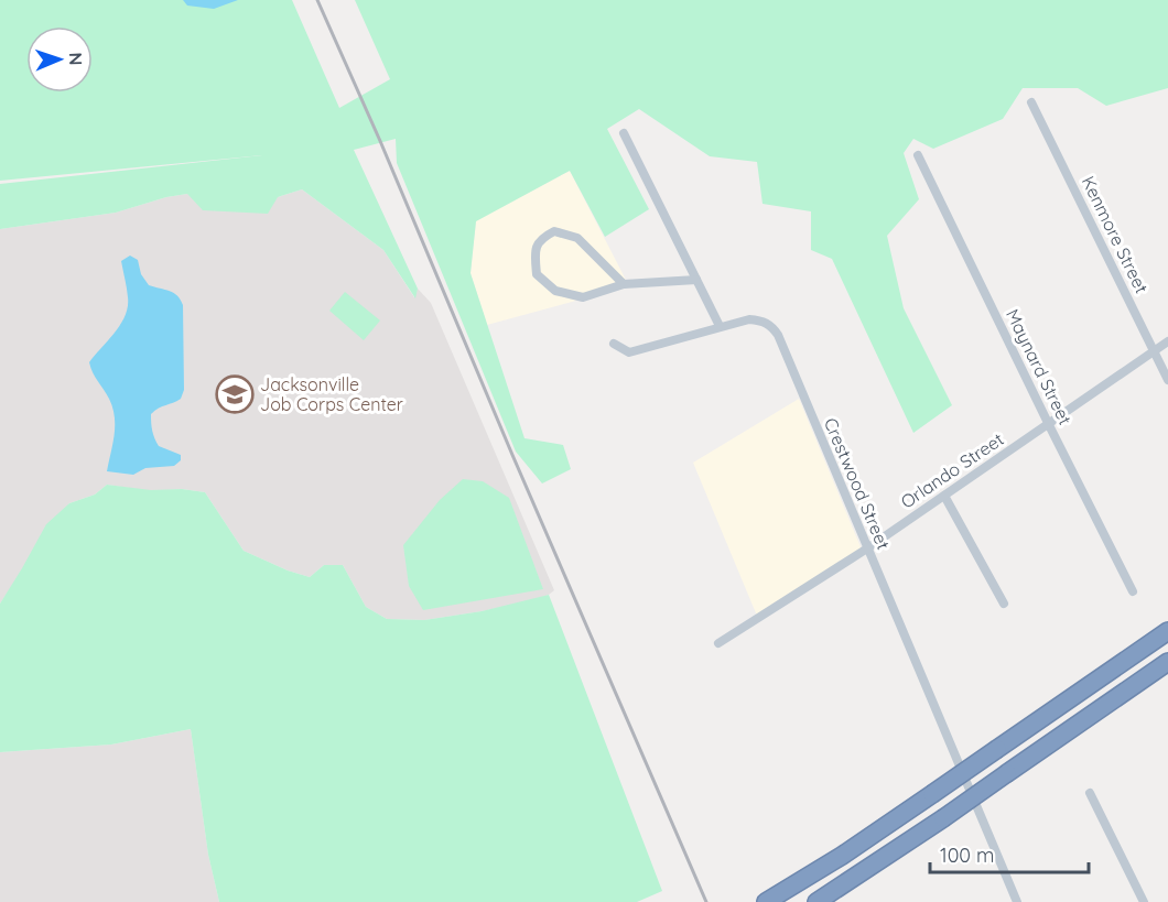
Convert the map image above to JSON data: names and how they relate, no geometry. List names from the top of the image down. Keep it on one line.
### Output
{"streets":{"street":["Kenmore Street","Maynard Street","Orlando Street","Crestwood Street"]},"crossings":[["Kenmore Street","Orlando Street"],["Maynard Street","Orlando Street"],["Orlando Street","Crestwood Street"]],"places":{"school or university":["Jacksonville Job Corps Center"]},"scale_bar":"100 m","north":"right"}
